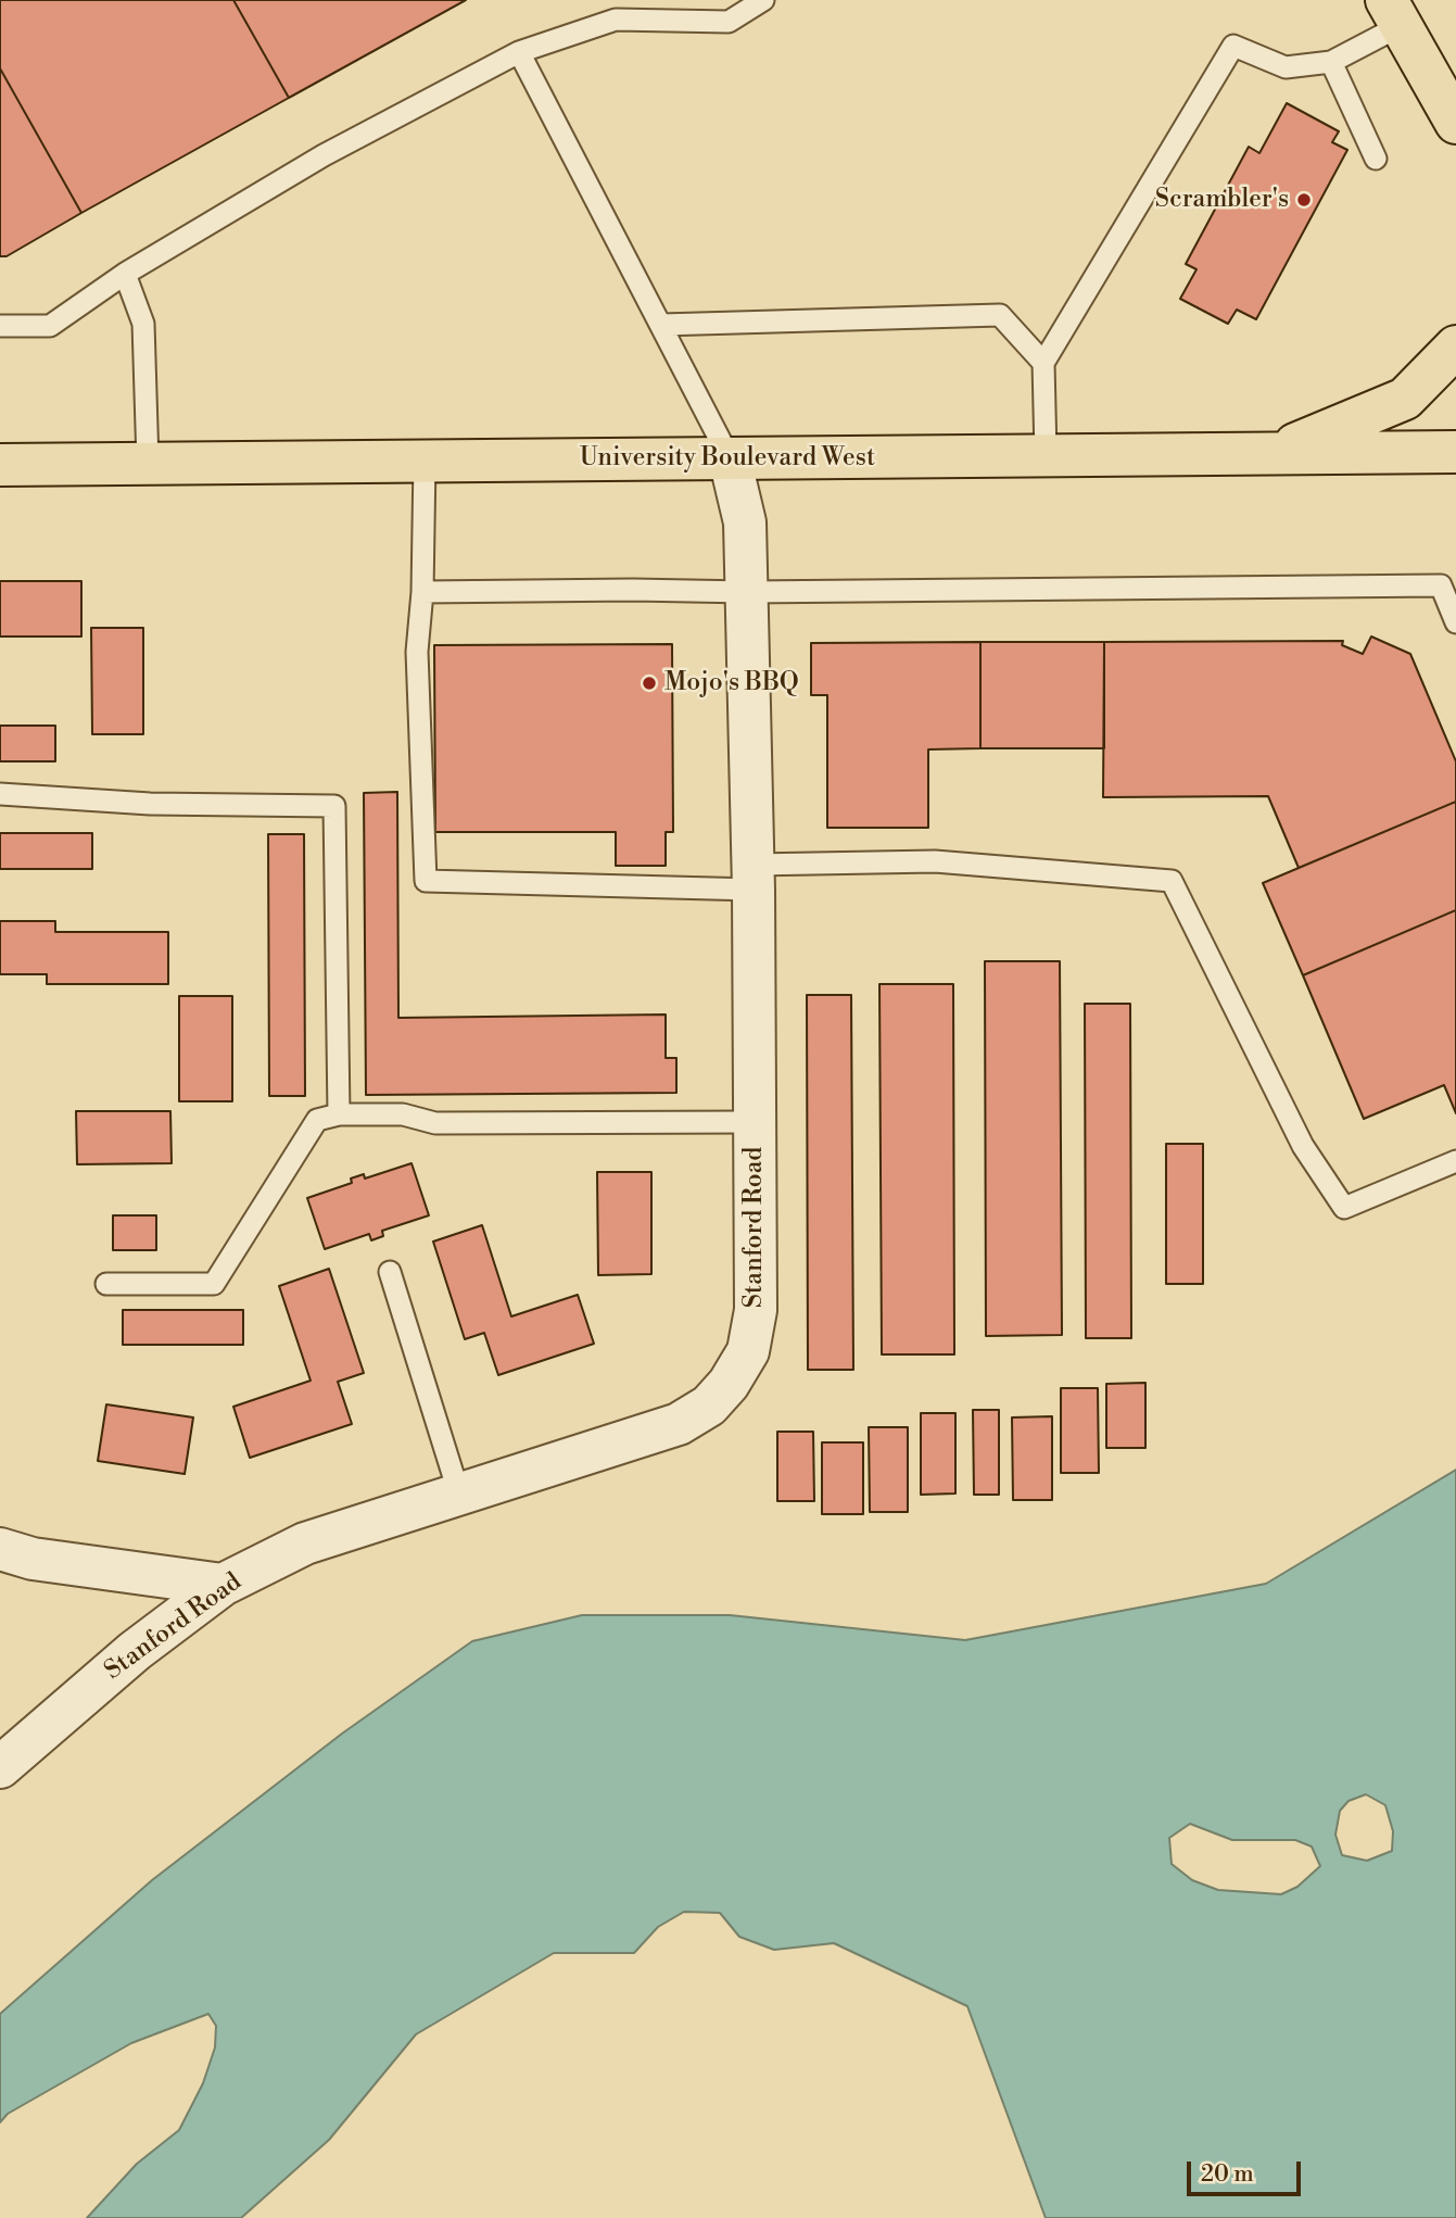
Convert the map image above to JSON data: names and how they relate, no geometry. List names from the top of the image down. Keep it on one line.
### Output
{"streets":{"main road":["University Boulevard West"],"street":["Stanford Road"]},"crossings":[["University Boulevard West","Stanford Road"]],"places":["Scrambler's","Mojo's BBQ"],"scale_bar":"20 m"}
